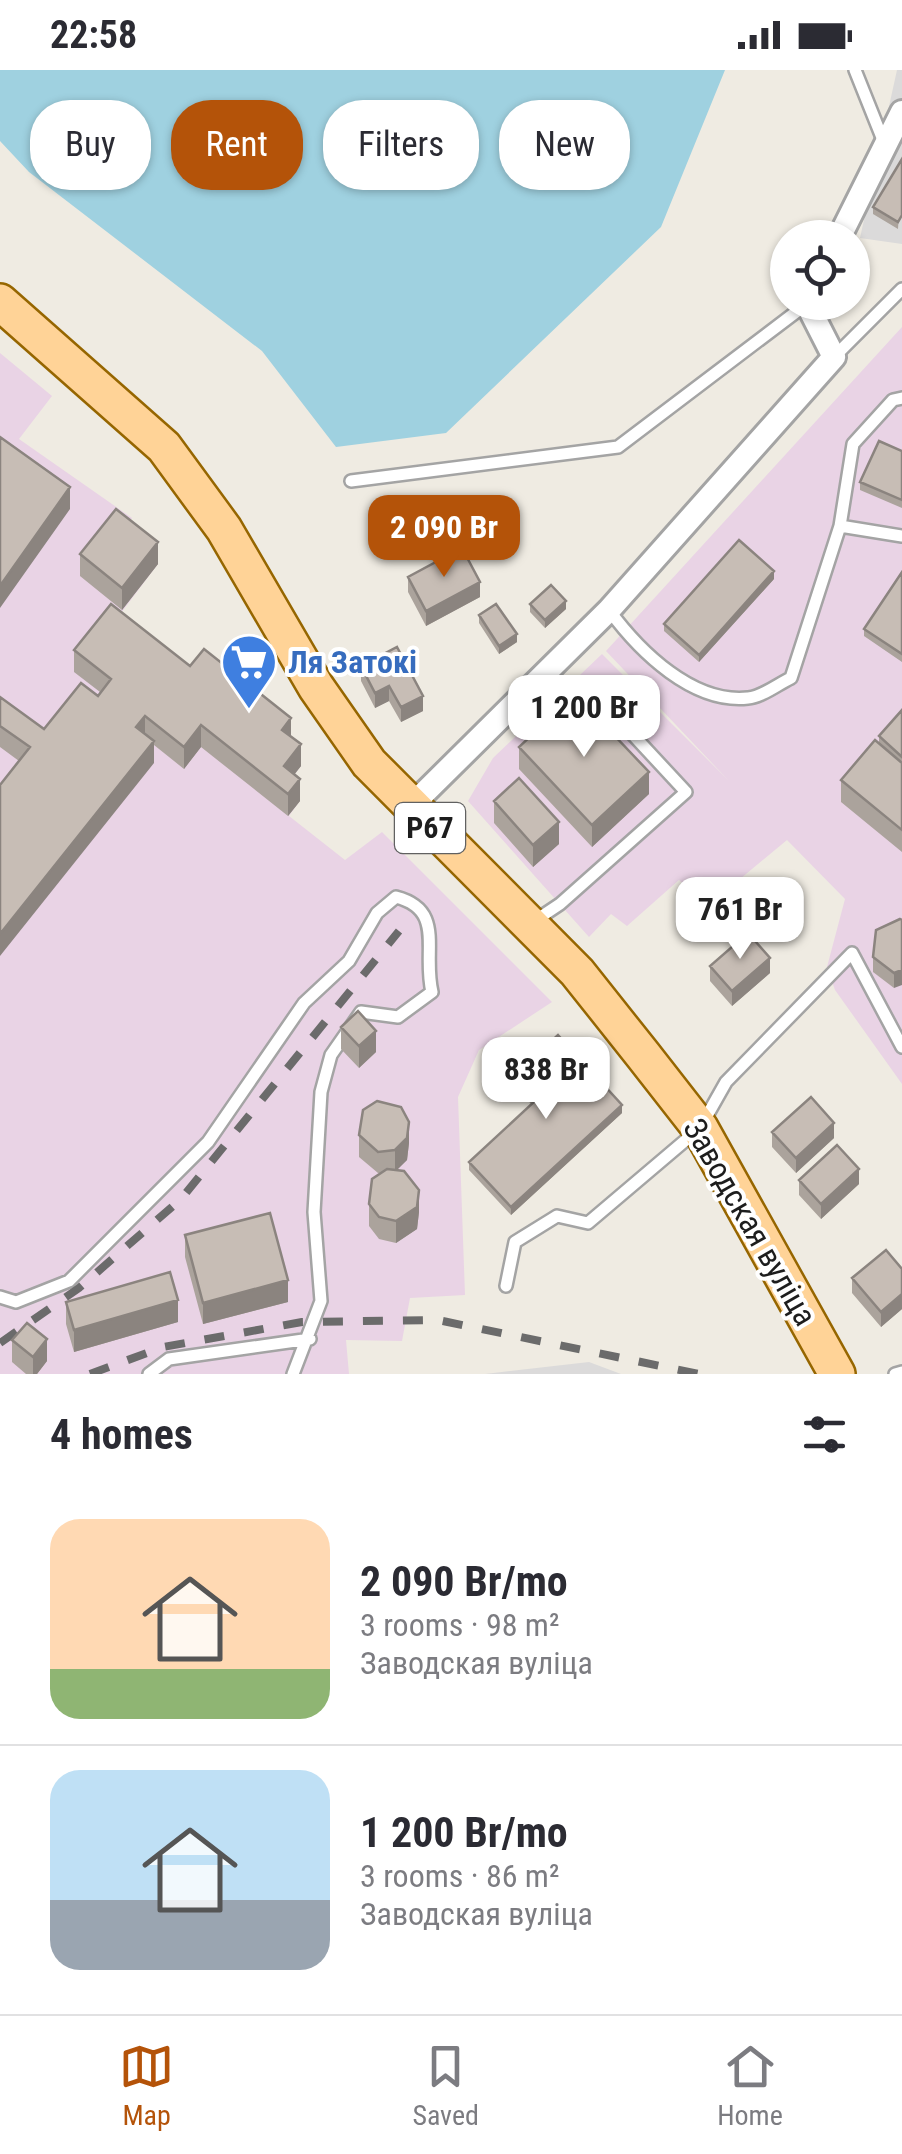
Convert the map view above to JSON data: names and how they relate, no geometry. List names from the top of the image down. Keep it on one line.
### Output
{"streets":{"main road":["Р67","Заводская вуліца"]},"places":{"supermarket":["Ля Затокі"]},"page":{"status":"22:58","chip":["Buy","Rent","Filters","New"],"price":["2 090 Br","1 200 Br","761 Br","838 Br"],"heading":"4 homes","list":[{"name":"2 090 Br/mo","note":"3 rooms · 98 m² · Заводская вуліца"},{"name":"1 200 Br/mo","note":"3 rooms · 86 m² · Заводская вуліца"}],"tabs":["Map","Saved","Home"]}}
